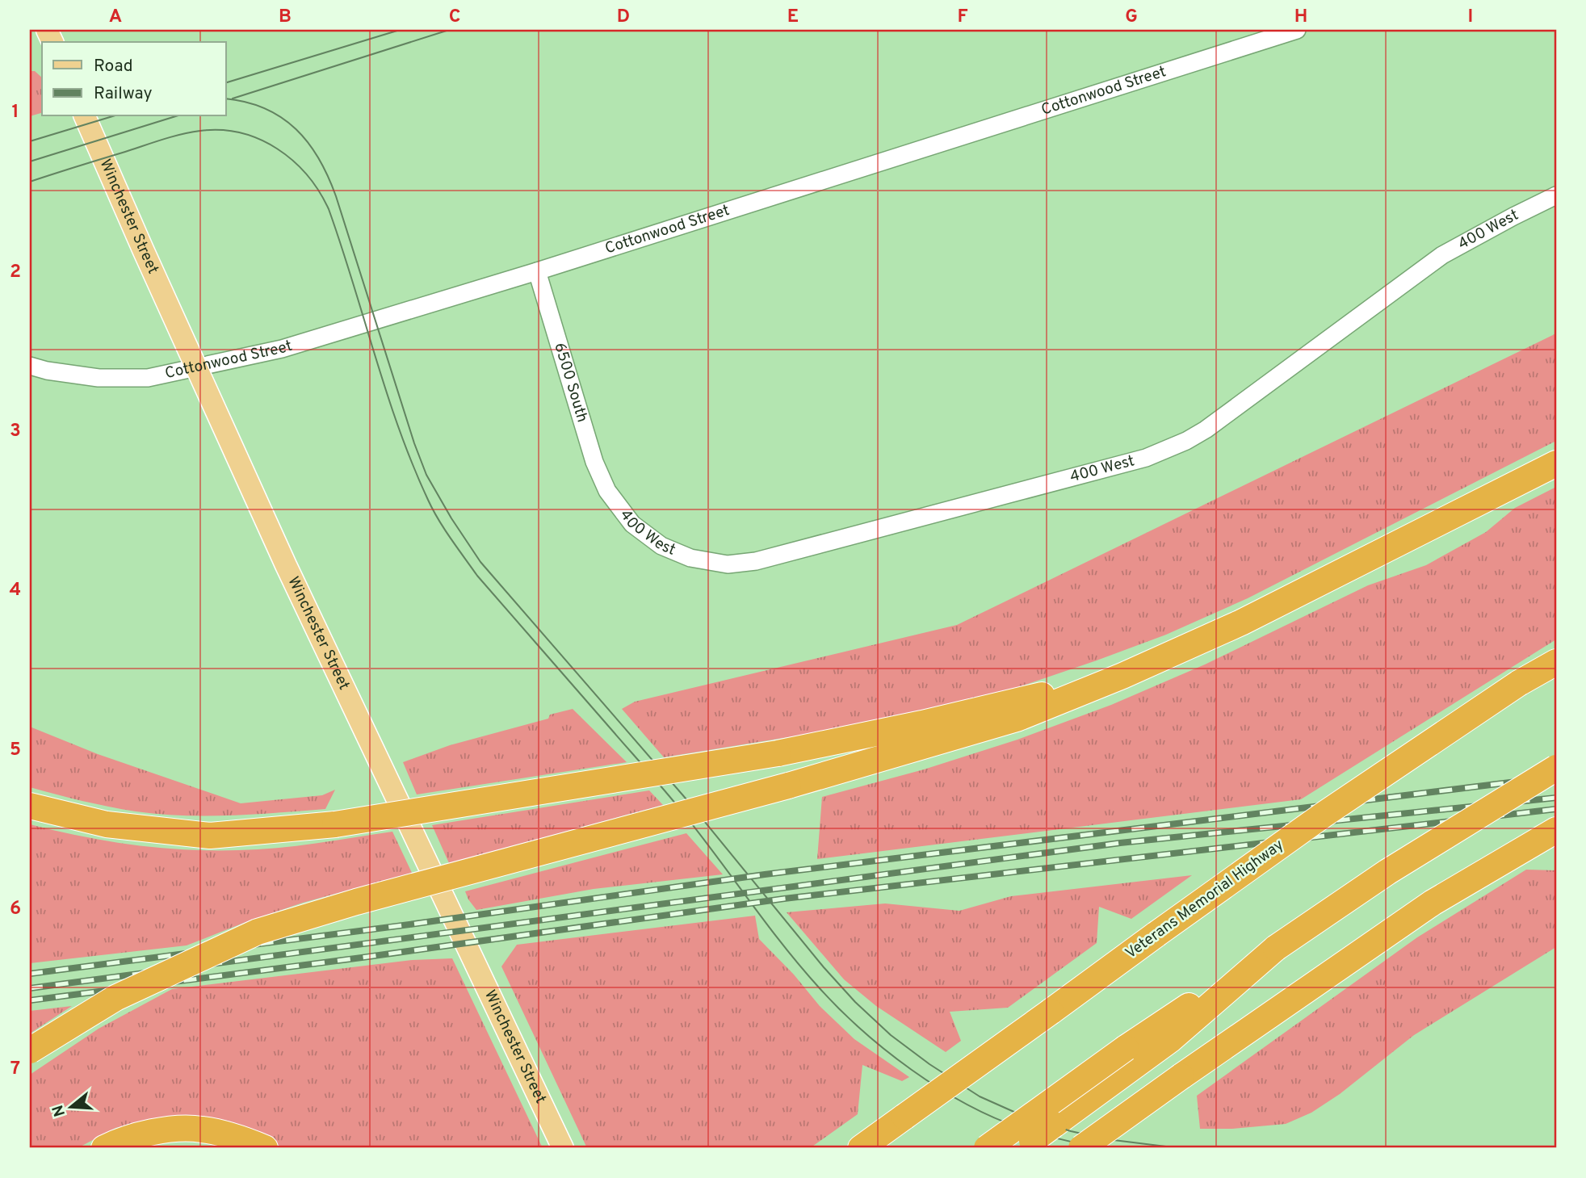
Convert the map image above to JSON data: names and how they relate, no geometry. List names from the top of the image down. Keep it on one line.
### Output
{"streets":{"highway":["Veterans Memorial Highway"],"main road":["Winchester Street"],"street":["Cottonwood Street","400 West","6500 South"]},"crossings":[["Cottonwood Street","Winchester Street"],["Cottonwood Street","6500 South"],["400 West","6500 South"]],"legend":["Road","Railway"],"north":"left","grid":{"columns":["A","B","C","D","E","F","G","H","I"],"rows":["1","2","3","4","5","6","7"]}}
